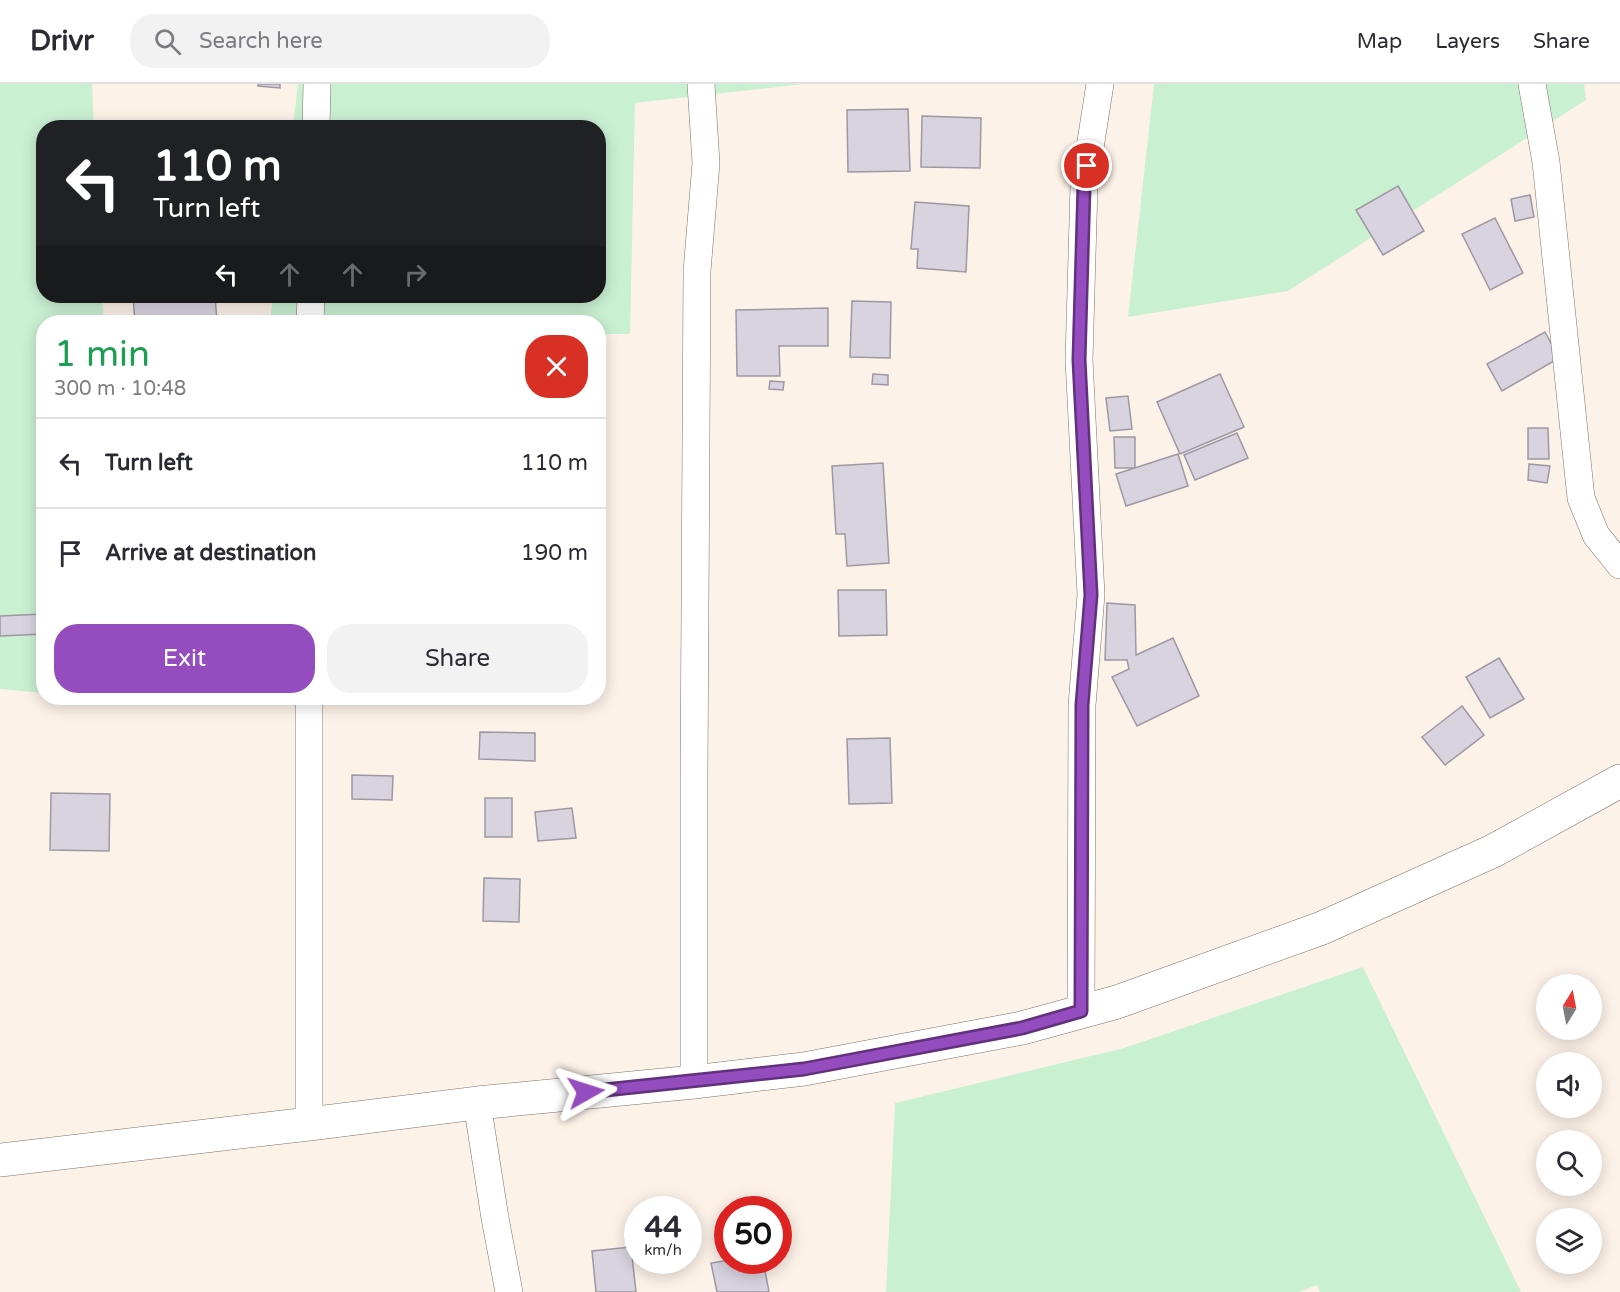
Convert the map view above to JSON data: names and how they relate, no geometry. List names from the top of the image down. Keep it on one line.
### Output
{"north":"top","page":{"header":"Drivr","search":"Search here","nav":["Map","Layers","Share"],"turn":["110 m","Turn left"],"heading":["1 min","300 m · 10:48"],"list":[{"name":"Turn left","value":"110 m"},{"name":"Arrive at destination","value":"190 m"}],"buttons":["Exit","Share"],"speed":"44 km/h","limit":"50"}}
